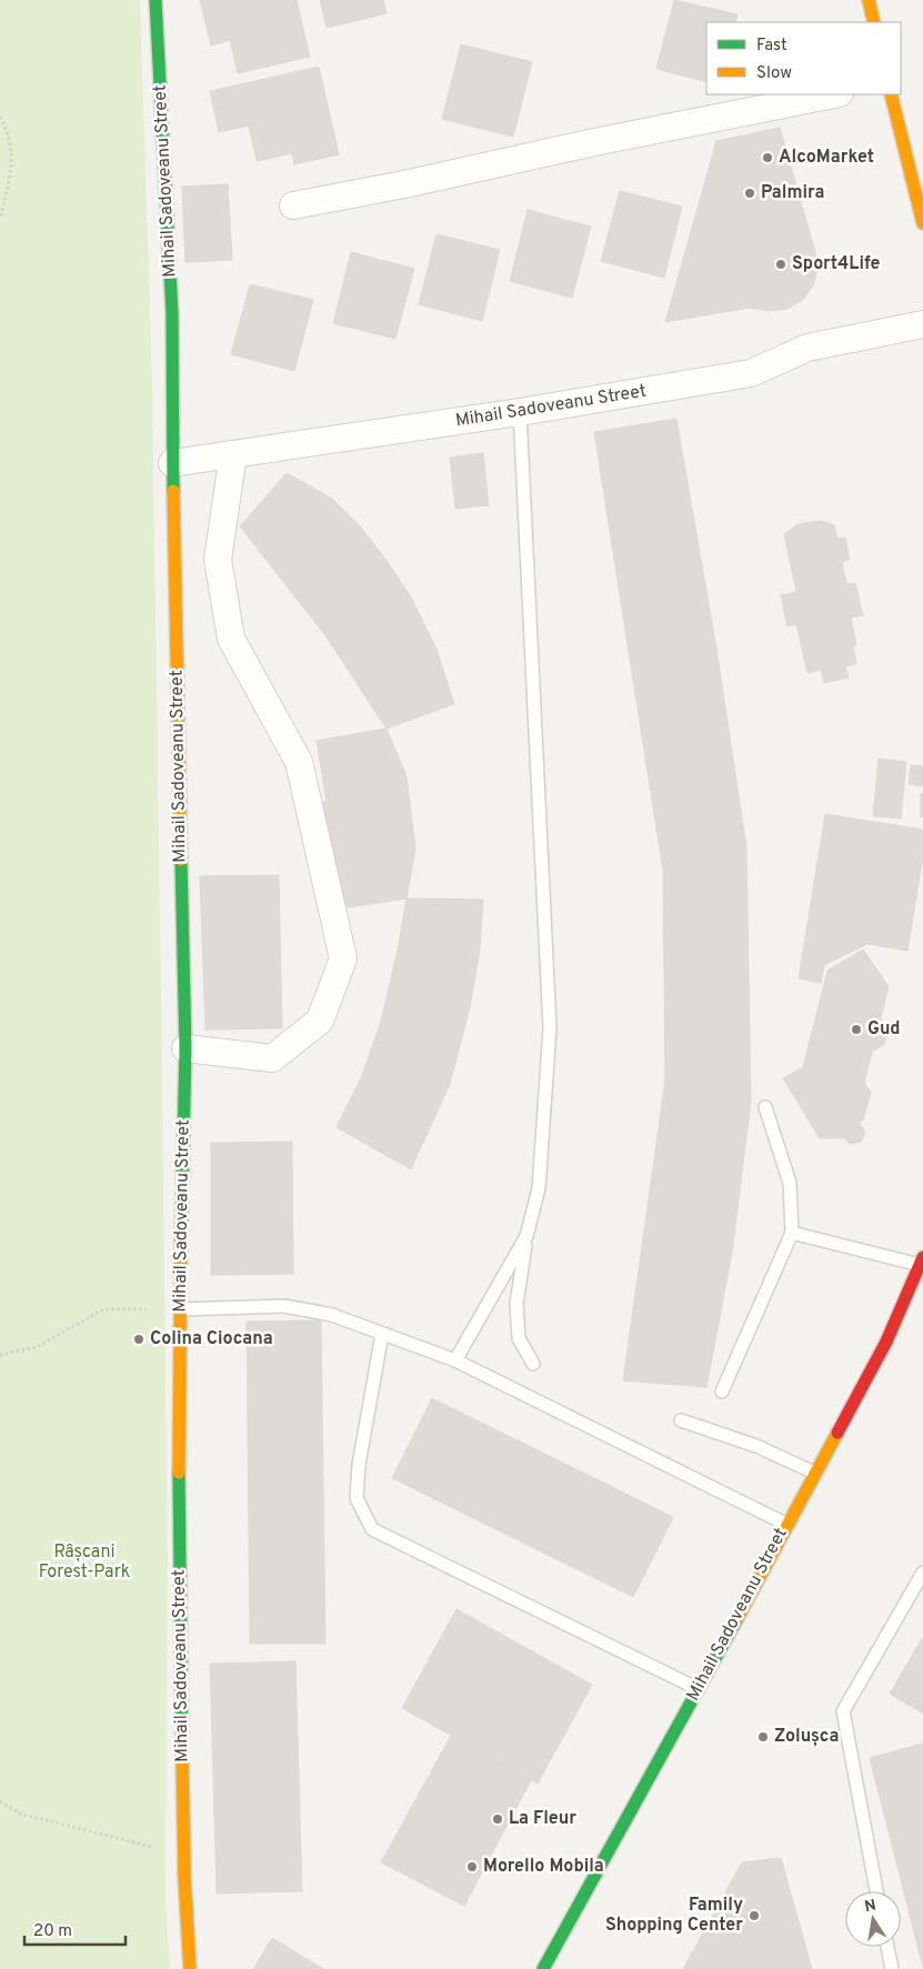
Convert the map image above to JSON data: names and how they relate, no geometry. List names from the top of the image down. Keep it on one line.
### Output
{"streets":{"street":["Mihail Sadoveanu Street"]},"parks":["Râșcani Forest-Park"],"places":["AlcoMarket","Palmira","Sport4Life","Gud","Colina Ciocana","Zolușca","La Fleur","Morello Mobila","Family Shopping Center"],"legend":["Fast","Slow"],"scale_bar":"20 m","north":"top"}
